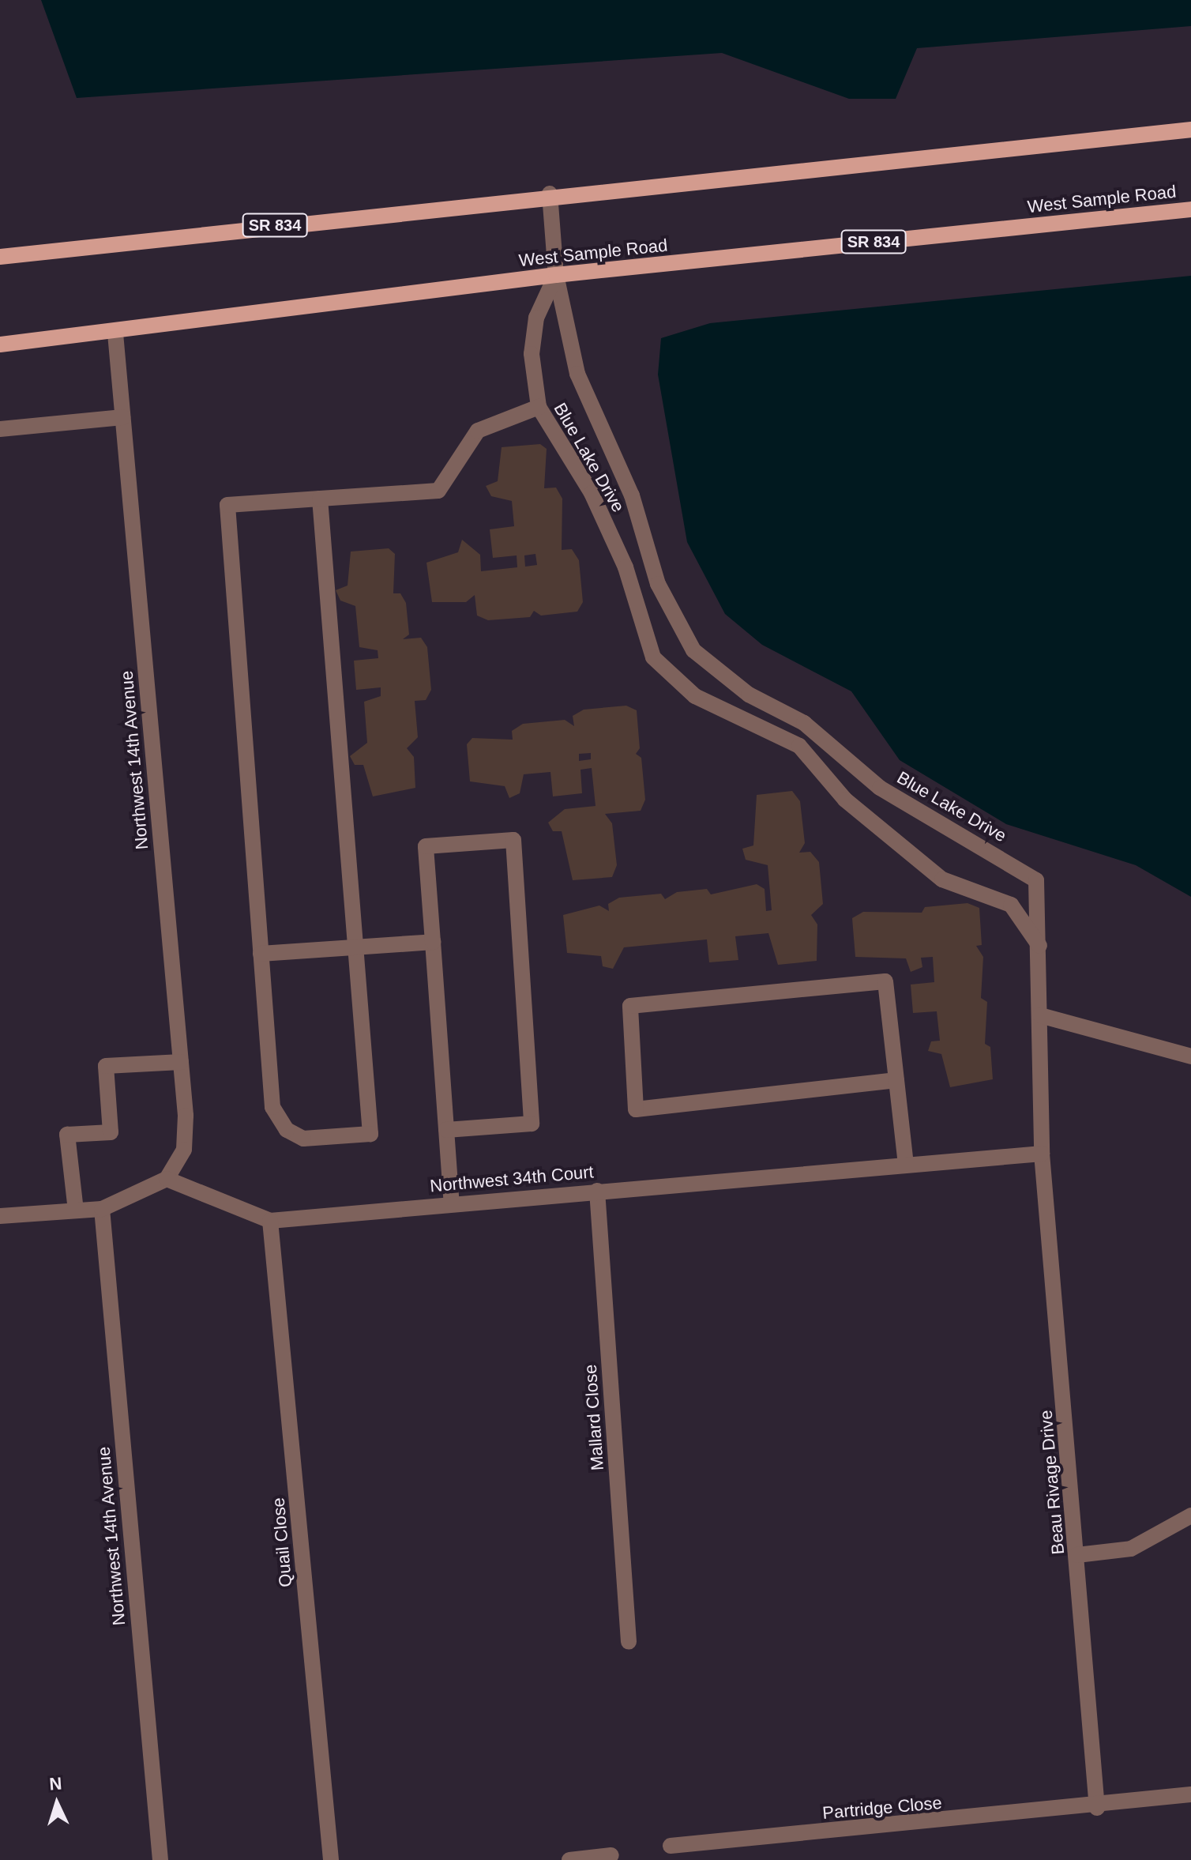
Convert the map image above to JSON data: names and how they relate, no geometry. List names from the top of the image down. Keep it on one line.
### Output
{"streets":{"main road":["West Sample Road","SR 834"],"street":["Blue Lake Drive","Northwest 14th Avenue","Northwest 34th Court","Mallard Close","Beau Rivage Drive","Quail Close","Partridge Close"]},"crossings":[["West Sample Road","Blue Lake Drive"],["West Sample Road","Northwest 14th Avenue"],["SR 834","Blue Lake Drive"],["Blue Lake Drive","Northwest 34th Court"],["Blue Lake Drive","Beau Rivage Drive"],["Northwest 14th Avenue","Northwest 34th Court"],["Northwest 34th Court","Mallard Close"],["Northwest 34th Court","Beau Rivage Drive"],["Northwest 34th Court","Quail Close"],["Beau Rivage Drive","Partridge Close"]],"north":"top"}
